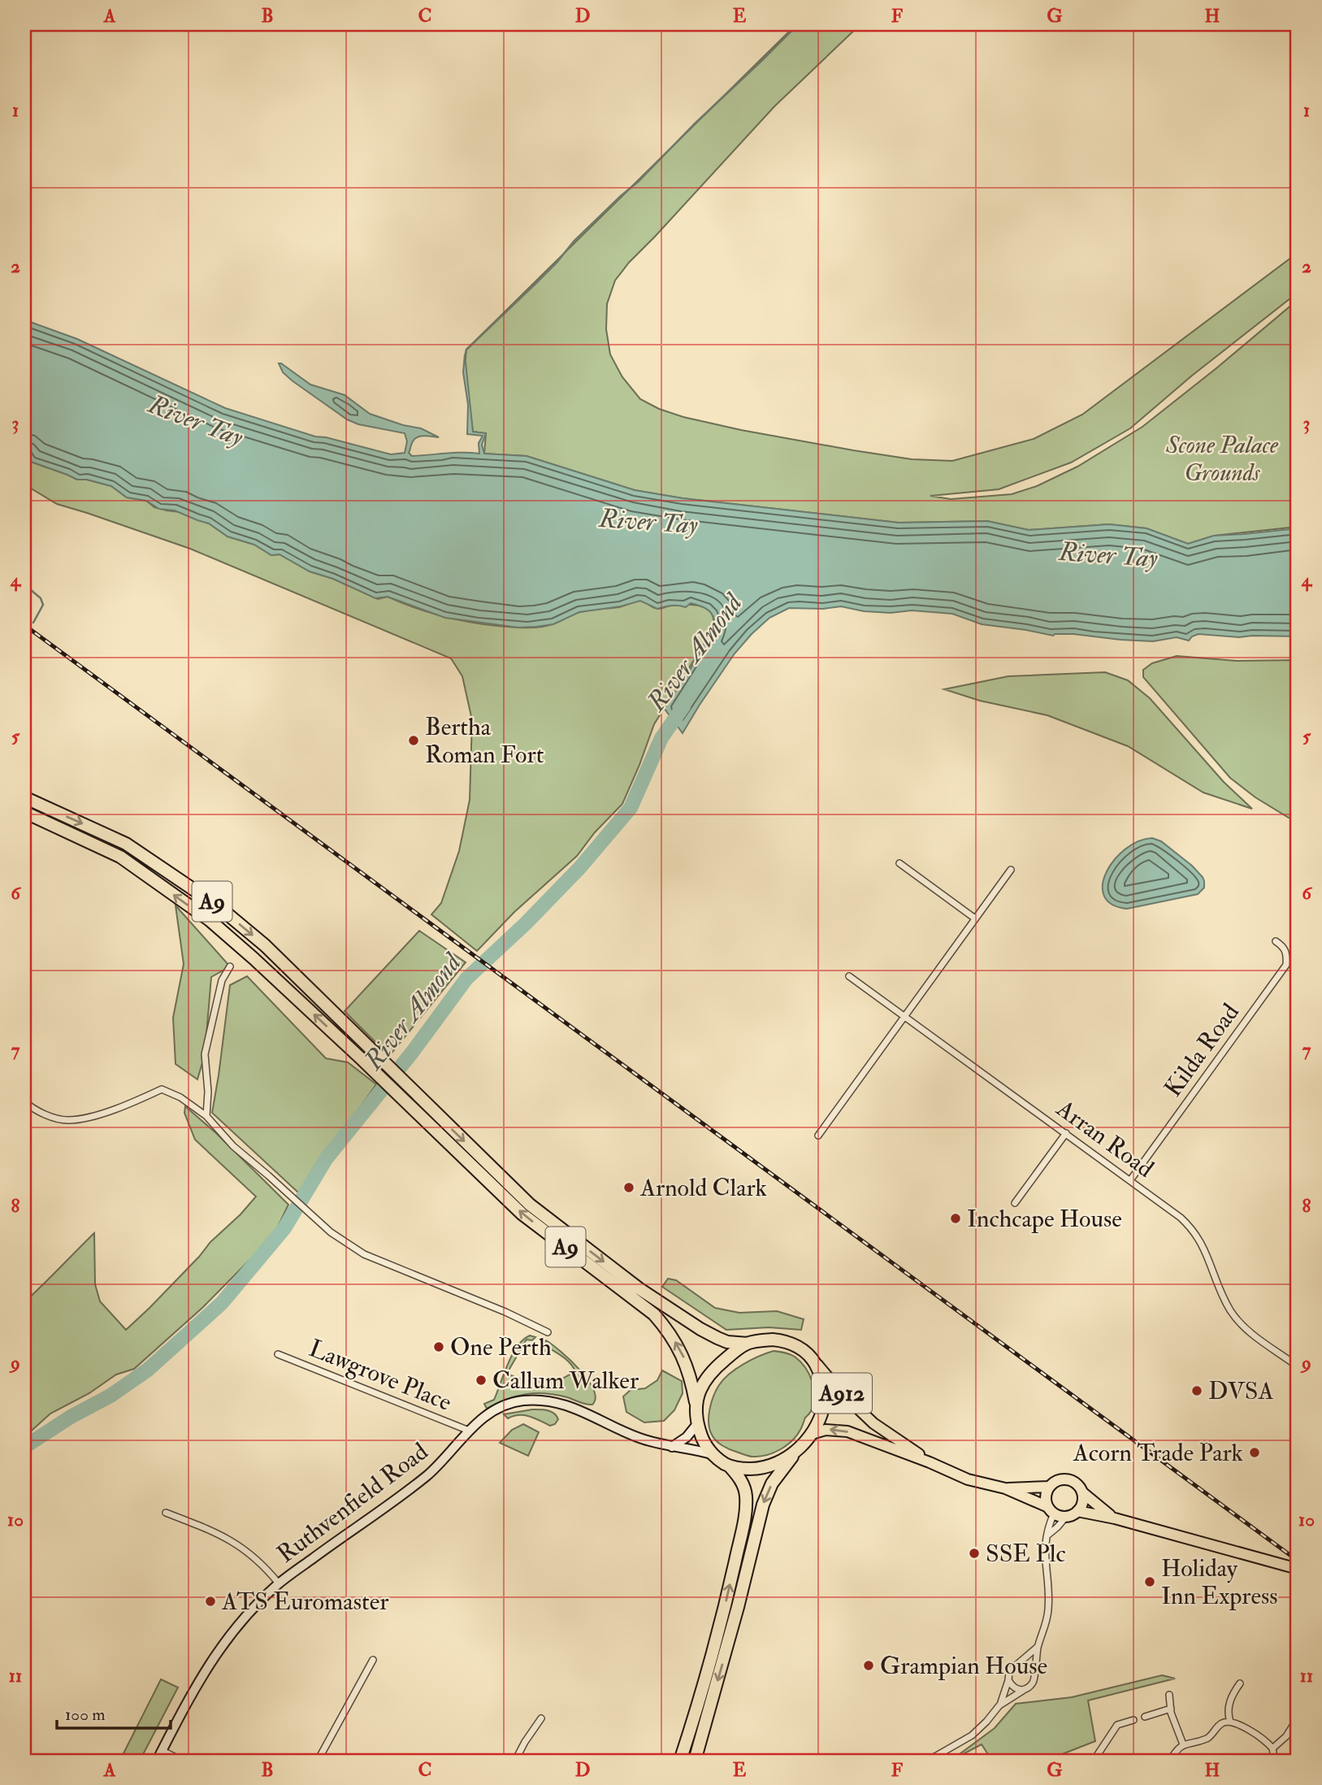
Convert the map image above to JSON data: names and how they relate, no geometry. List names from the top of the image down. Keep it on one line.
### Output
{"streets":{"highway":["A9"],"main road":["A912"],"street":["Kilda Road","Arran Road","Lawgrove Place","Ruthvenfield Road"]},"crossings":[["A9","A912"],["A9","Ruthvenfield Road"],["Kilda Road","Arran Road"],["Lawgrove Place","Ruthvenfield Road"],["A912","Ruthvenfield Road"]],"water":["River Tay","River Almond"],"parks":["Scone Palace Grounds"],"places":["Bertha Roman Fort","Arnold Clark","Inchcape House","One Perth","Callum Walker","DVSA","Acorn Trade Park","SSE Plc","Holiday Inn Express","ATS Euromaster","Grampian House"],"scale_bar":"100 m","grid":{"columns":["A","B","C","D","E","F","G","H"],"rows":["1","2","3","4","5","6","7","8","9","10","11"]}}
